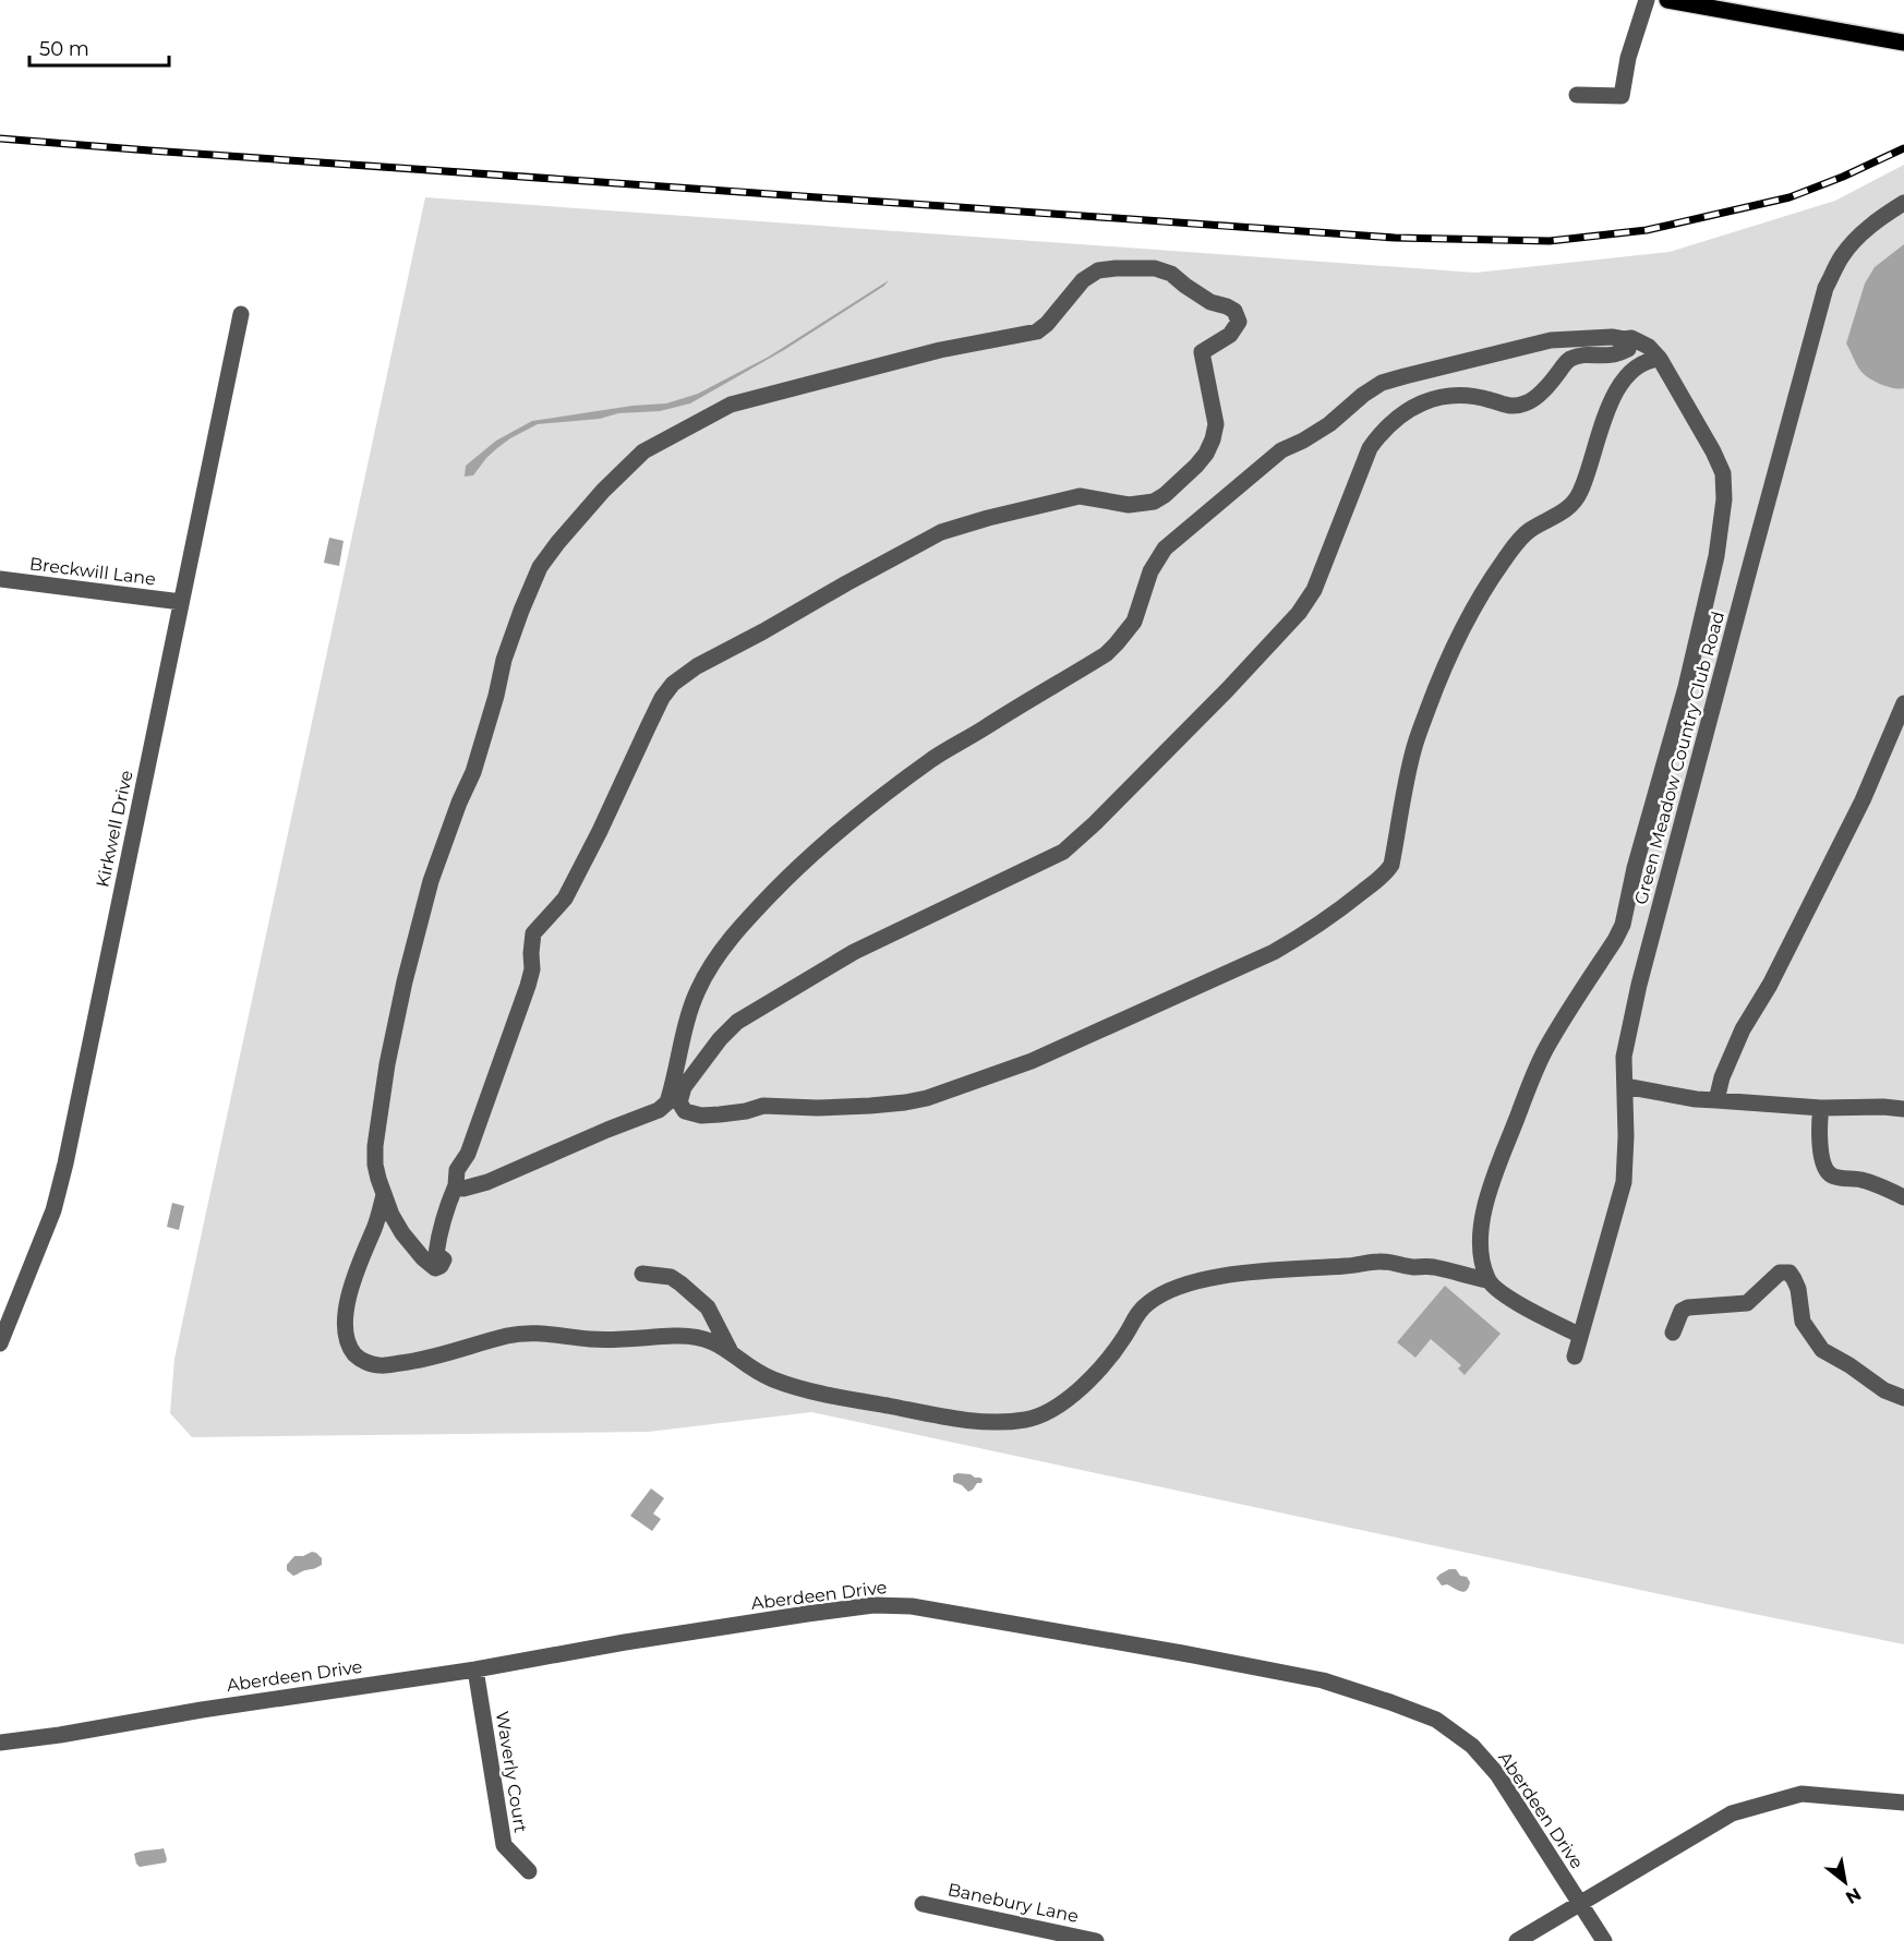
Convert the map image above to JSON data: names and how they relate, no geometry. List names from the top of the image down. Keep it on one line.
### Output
{"streets":{"street":["Breckwill Lane","Green Meadow Country Club Road","Kirkwell Drive","Aberdeen Drive","Waverly Court","Banebury Lane"]},"crossings":[["Breckwill Lane","Kirkwell Drive"],["Aberdeen Drive","Waverly Court"]],"scale_bar":"50 m","north":"bottom right"}
